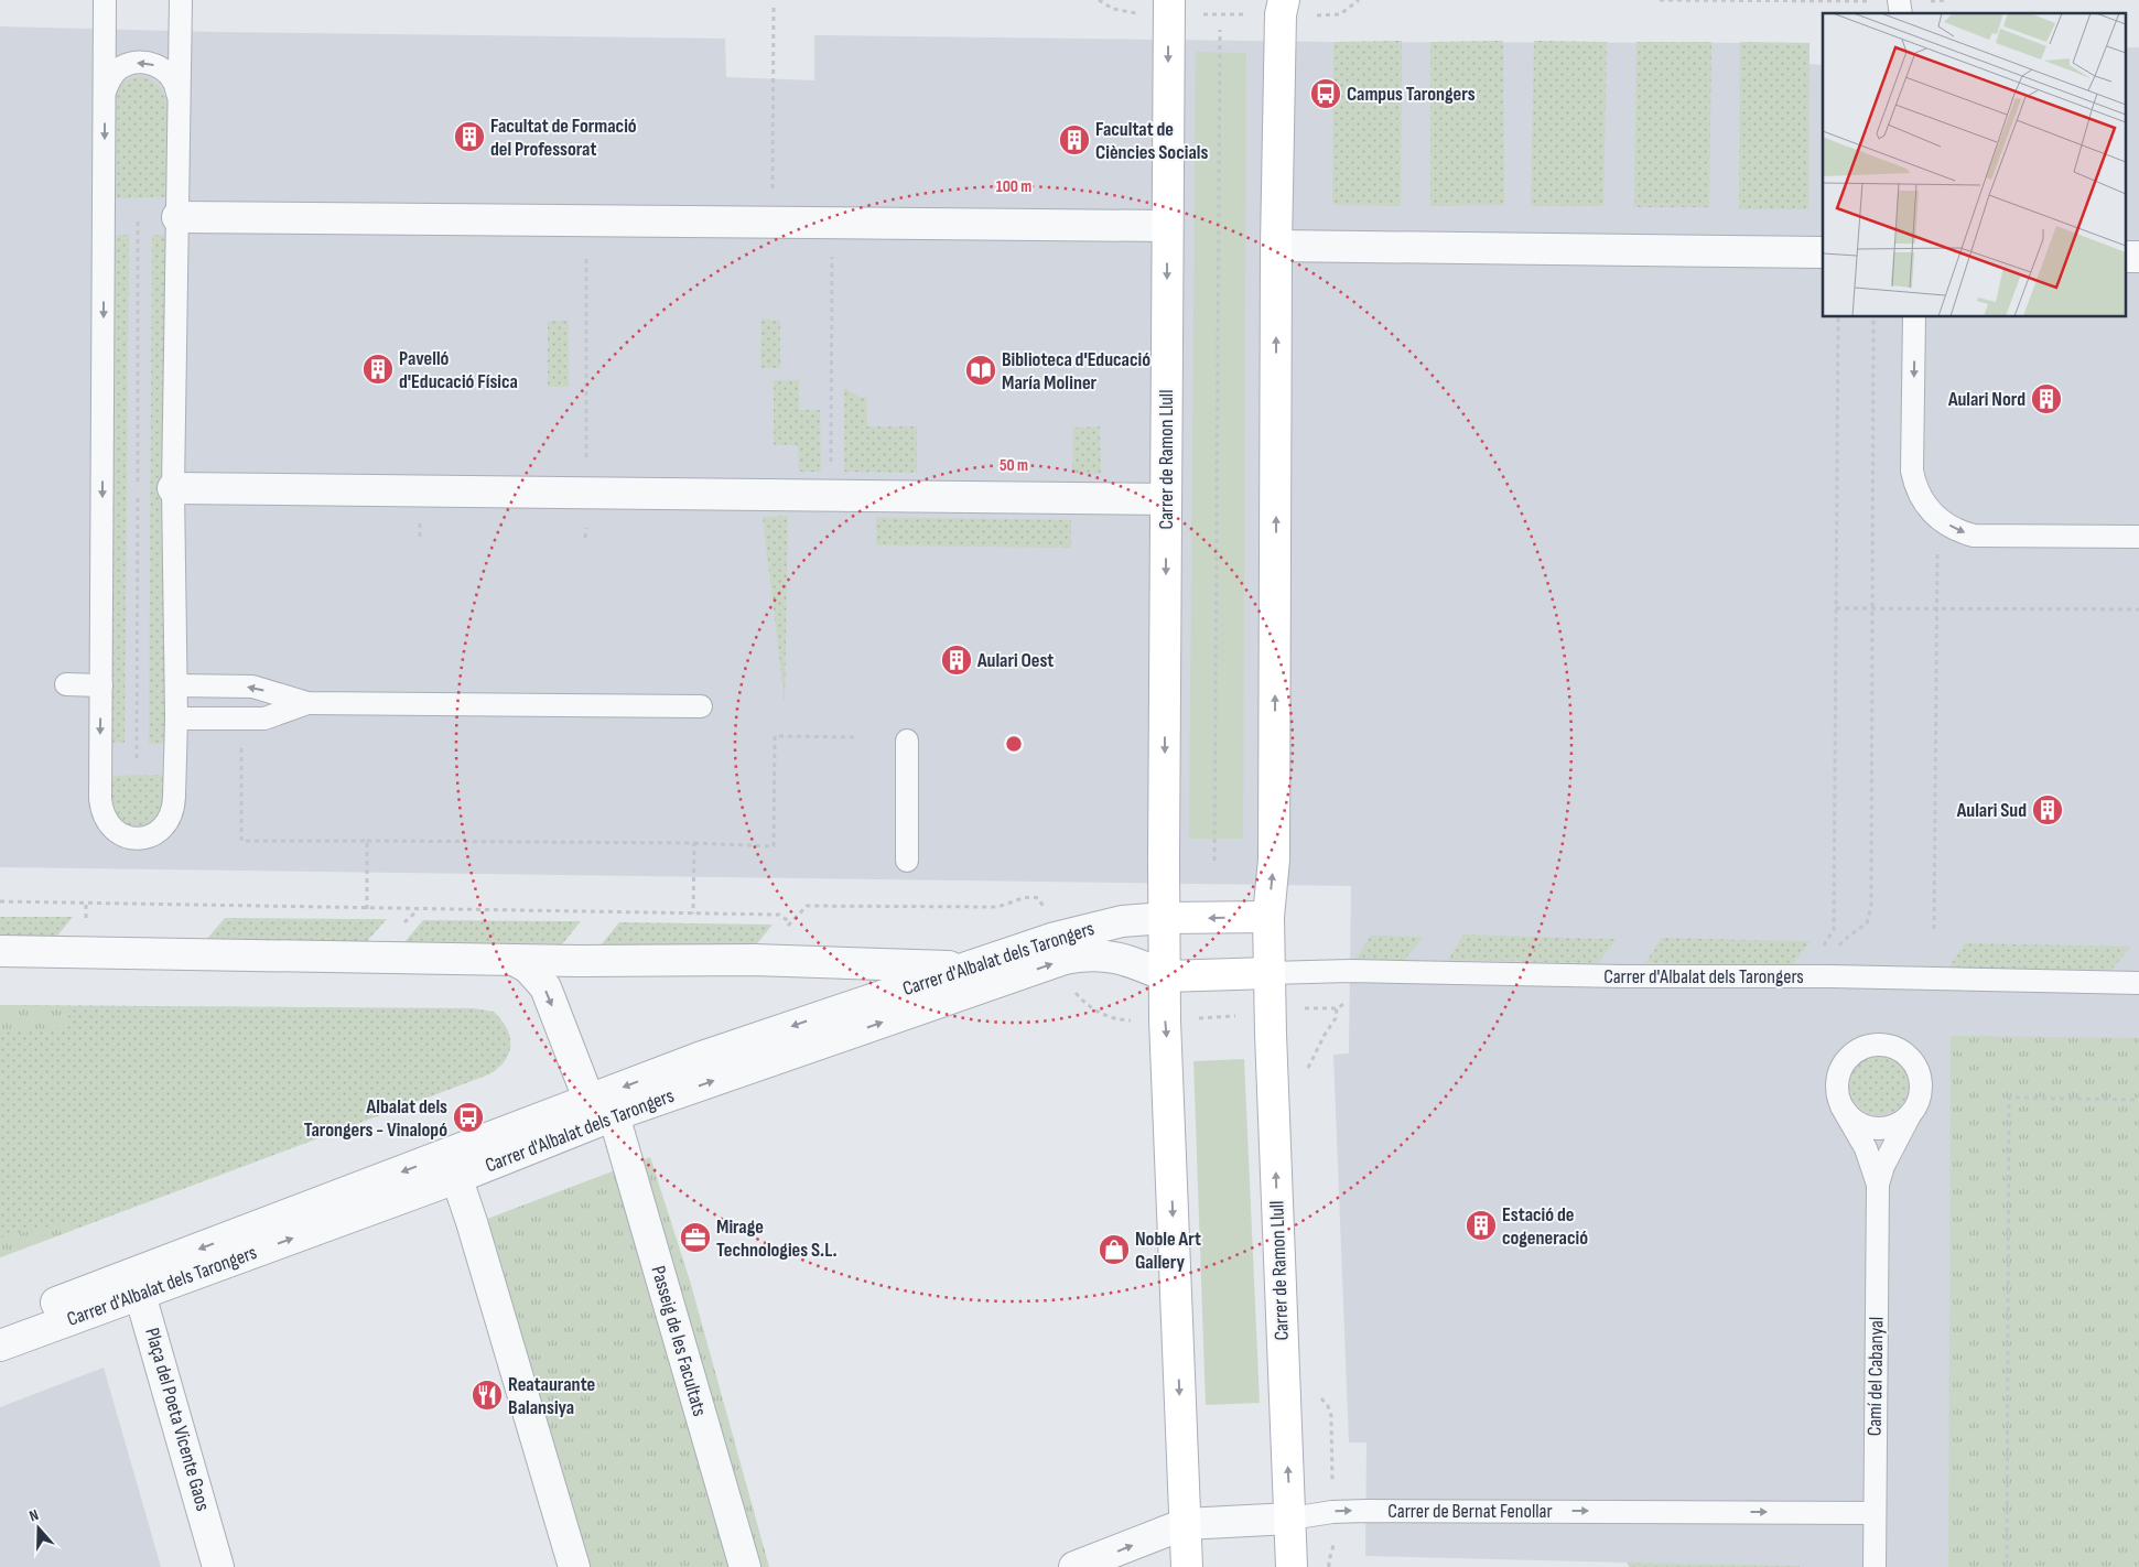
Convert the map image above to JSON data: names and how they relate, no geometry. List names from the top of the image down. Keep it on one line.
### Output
{"streets":{"main road":["Carrer de Ramon Llull"],"street":["Carrer d'Albalat dels Tarongers","Passeig de les Facultats","Plaça del Poeta Vicente Gaos","Carrer de Bernat Fenollar"],"lane":["Camí del Cabanyal"]},"crossings":[["Carrer de Ramon Llull","Carrer d'Albalat dels Tarongers"],["Carrer de Ramon Llull","Carrer de Bernat Fenollar"],["Carrer d'Albalat dels Tarongers","Passeig de les Facultats"],["Carrer d'Albalat dels Tarongers","Plaça del Poeta Vicente Gaos"],["Camí del Cabanyal","Carrer de Bernat Fenollar"]],"one_way":["Carrer de Bernat Fenollar"],"places":{"bus stop":["Campus Tarongers","Albalat dels Tarongers - Vinalopó"],"building":["Facultat de Formació del Professorat","Facultat de Ciències Socials","Pavelló d'Educació Física","Aulari Nord","Aulari Oest","Aulari Sud","Estació de cogeneració"],"library":["Biblioteca d'Educació María Moliner"],"office":["Mirage Technologies S.L."],"shop":["Noble Art Gallery"],"restaurant":["Reataurante Balansiya"]},"north":"top","rings":["100 m","50 m"]}
